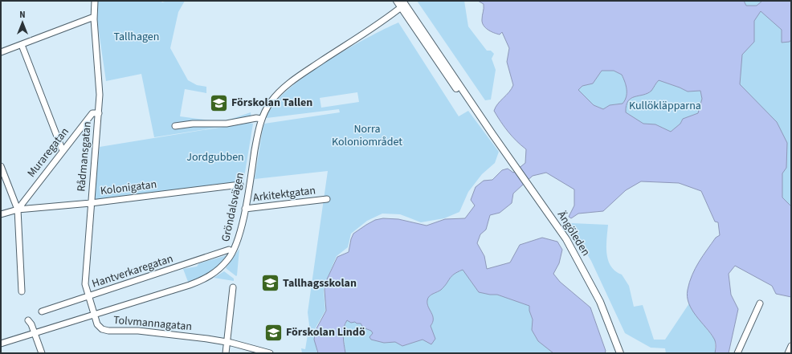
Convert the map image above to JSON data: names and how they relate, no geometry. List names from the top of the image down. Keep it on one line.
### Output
{"streets":{"main road":["Ängöleden"],"street":["Muraregatan","Rådmansgatan","Kolonigatan","Arkitektgatan","Gröndalsvägen","Hantverkaregatan","Tolvmannagatan"]},"crossings":[["Muraregatan","Rådmansgatan"],["Muraregatan","Kolonigatan"],["Rådmansgatan","Kolonigatan"],["Rådmansgatan","Gröndalsvägen"],["Rådmansgatan","Hantverkaregatan"],["Rådmansgatan","Tolvmannagatan"],["Arkitektgatan","Gröndalsvägen"],["Gröndalsvägen","Ängöleden"],["Gröndalsvägen","Tolvmannagatan"]],"parks":["Tallhagen","Kullökläpparna","Norra Koloniområdet","Jordgubben"],"places":{"school or university":["Förskolan Tallen","Tallhagsskolan","Förskolan Lindö"]},"north":"top"}
